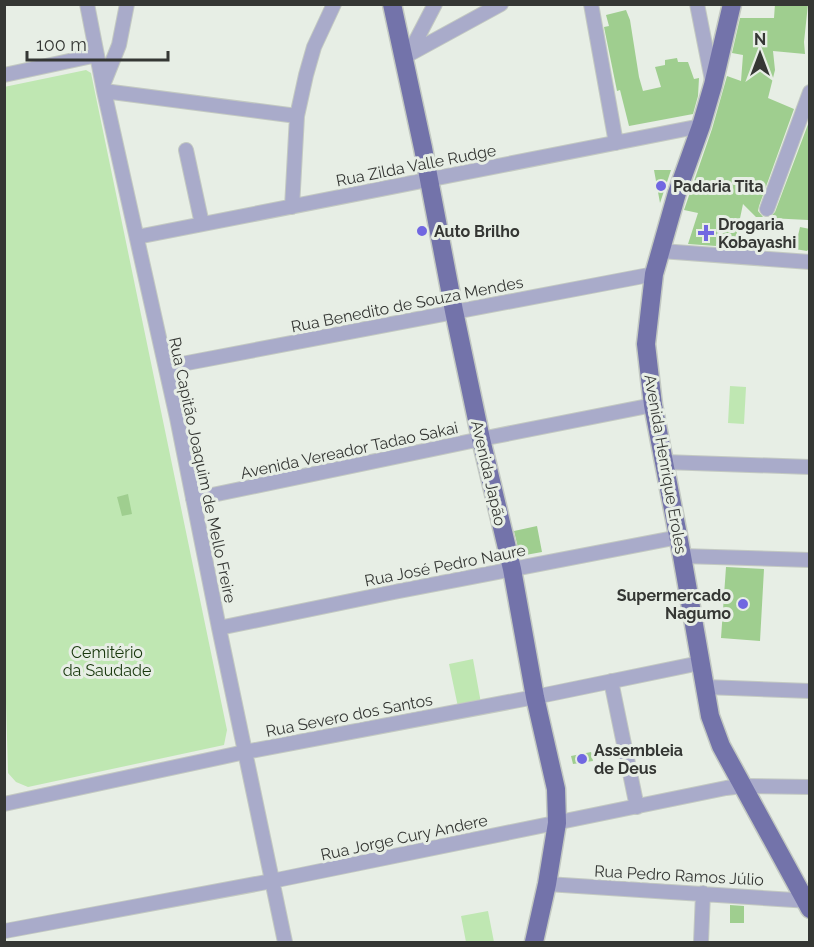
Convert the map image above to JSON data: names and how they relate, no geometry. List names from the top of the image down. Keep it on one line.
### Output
{"streets":{"main road":["Avenida Henrique Eroles","Avenida Japão"],"street":["Rua Zilda Valle Rudge","Rua Benedito de Souza Mendes","Avenida Vereador Tadao Sakai","Rua Capitão Joaquim de Mello Freire","Rua José Pedro Naure","Rua Severo dos Santos","Rua Jorge Cury Andere","Rua Pedro Ramos Júlio"]},"crossings":[["Rua Zilda Valle Rudge","Avenida Henrique Eroles"],["Rua Zilda Valle Rudge","Rua Capitão Joaquim de Mello Freire"],["Rua Zilda Valle Rudge","Avenida Japão"],["Rua Benedito de Souza Mendes","Avenida Henrique Eroles"],["Rua Benedito de Souza Mendes","Rua Capitão Joaquim de Mello Freire"],["Rua Benedito de Souza Mendes","Avenida Japão"],["Avenida Vereador Tadao Sakai","Avenida Henrique Eroles"],["Avenida Vereador Tadao Sakai","Rua Capitão Joaquim de Mello Freire"],["Avenida Vereador Tadao Sakai","Avenida Japão"],["Avenida Henrique Eroles","Rua José Pedro Naure"],["Avenida Henrique Eroles","Rua Severo dos Santos"],["Avenida Henrique Eroles","Rua Jorge Cury Andere"],["Avenida Henrique Eroles","Rua Pedro Ramos Júlio"],["Rua Capitão Joaquim de Mello Freire","Rua José Pedro Naure"],["Rua Capitão Joaquim de Mello Freire","Rua Severo dos Santos"],["Rua Capitão Joaquim de Mello Freire","Rua Jorge Cury Andere"],["Avenida Japão","Rua José Pedro Naure"],["Avenida Japão","Rua Severo dos Santos"],["Avenida Japão","Rua Jorge Cury Andere"],["Avenida Japão","Rua Pedro Ramos Júlio"]],"parks":["Cemitério da Saudade"],"places":{"other":["Padaria Tita","Auto Brilho","Supermercado Nagumo","Assembleia de Deus"],"health":["Drogaria Kobayashi"]},"scale_bar":"100 m","north":"top"}
